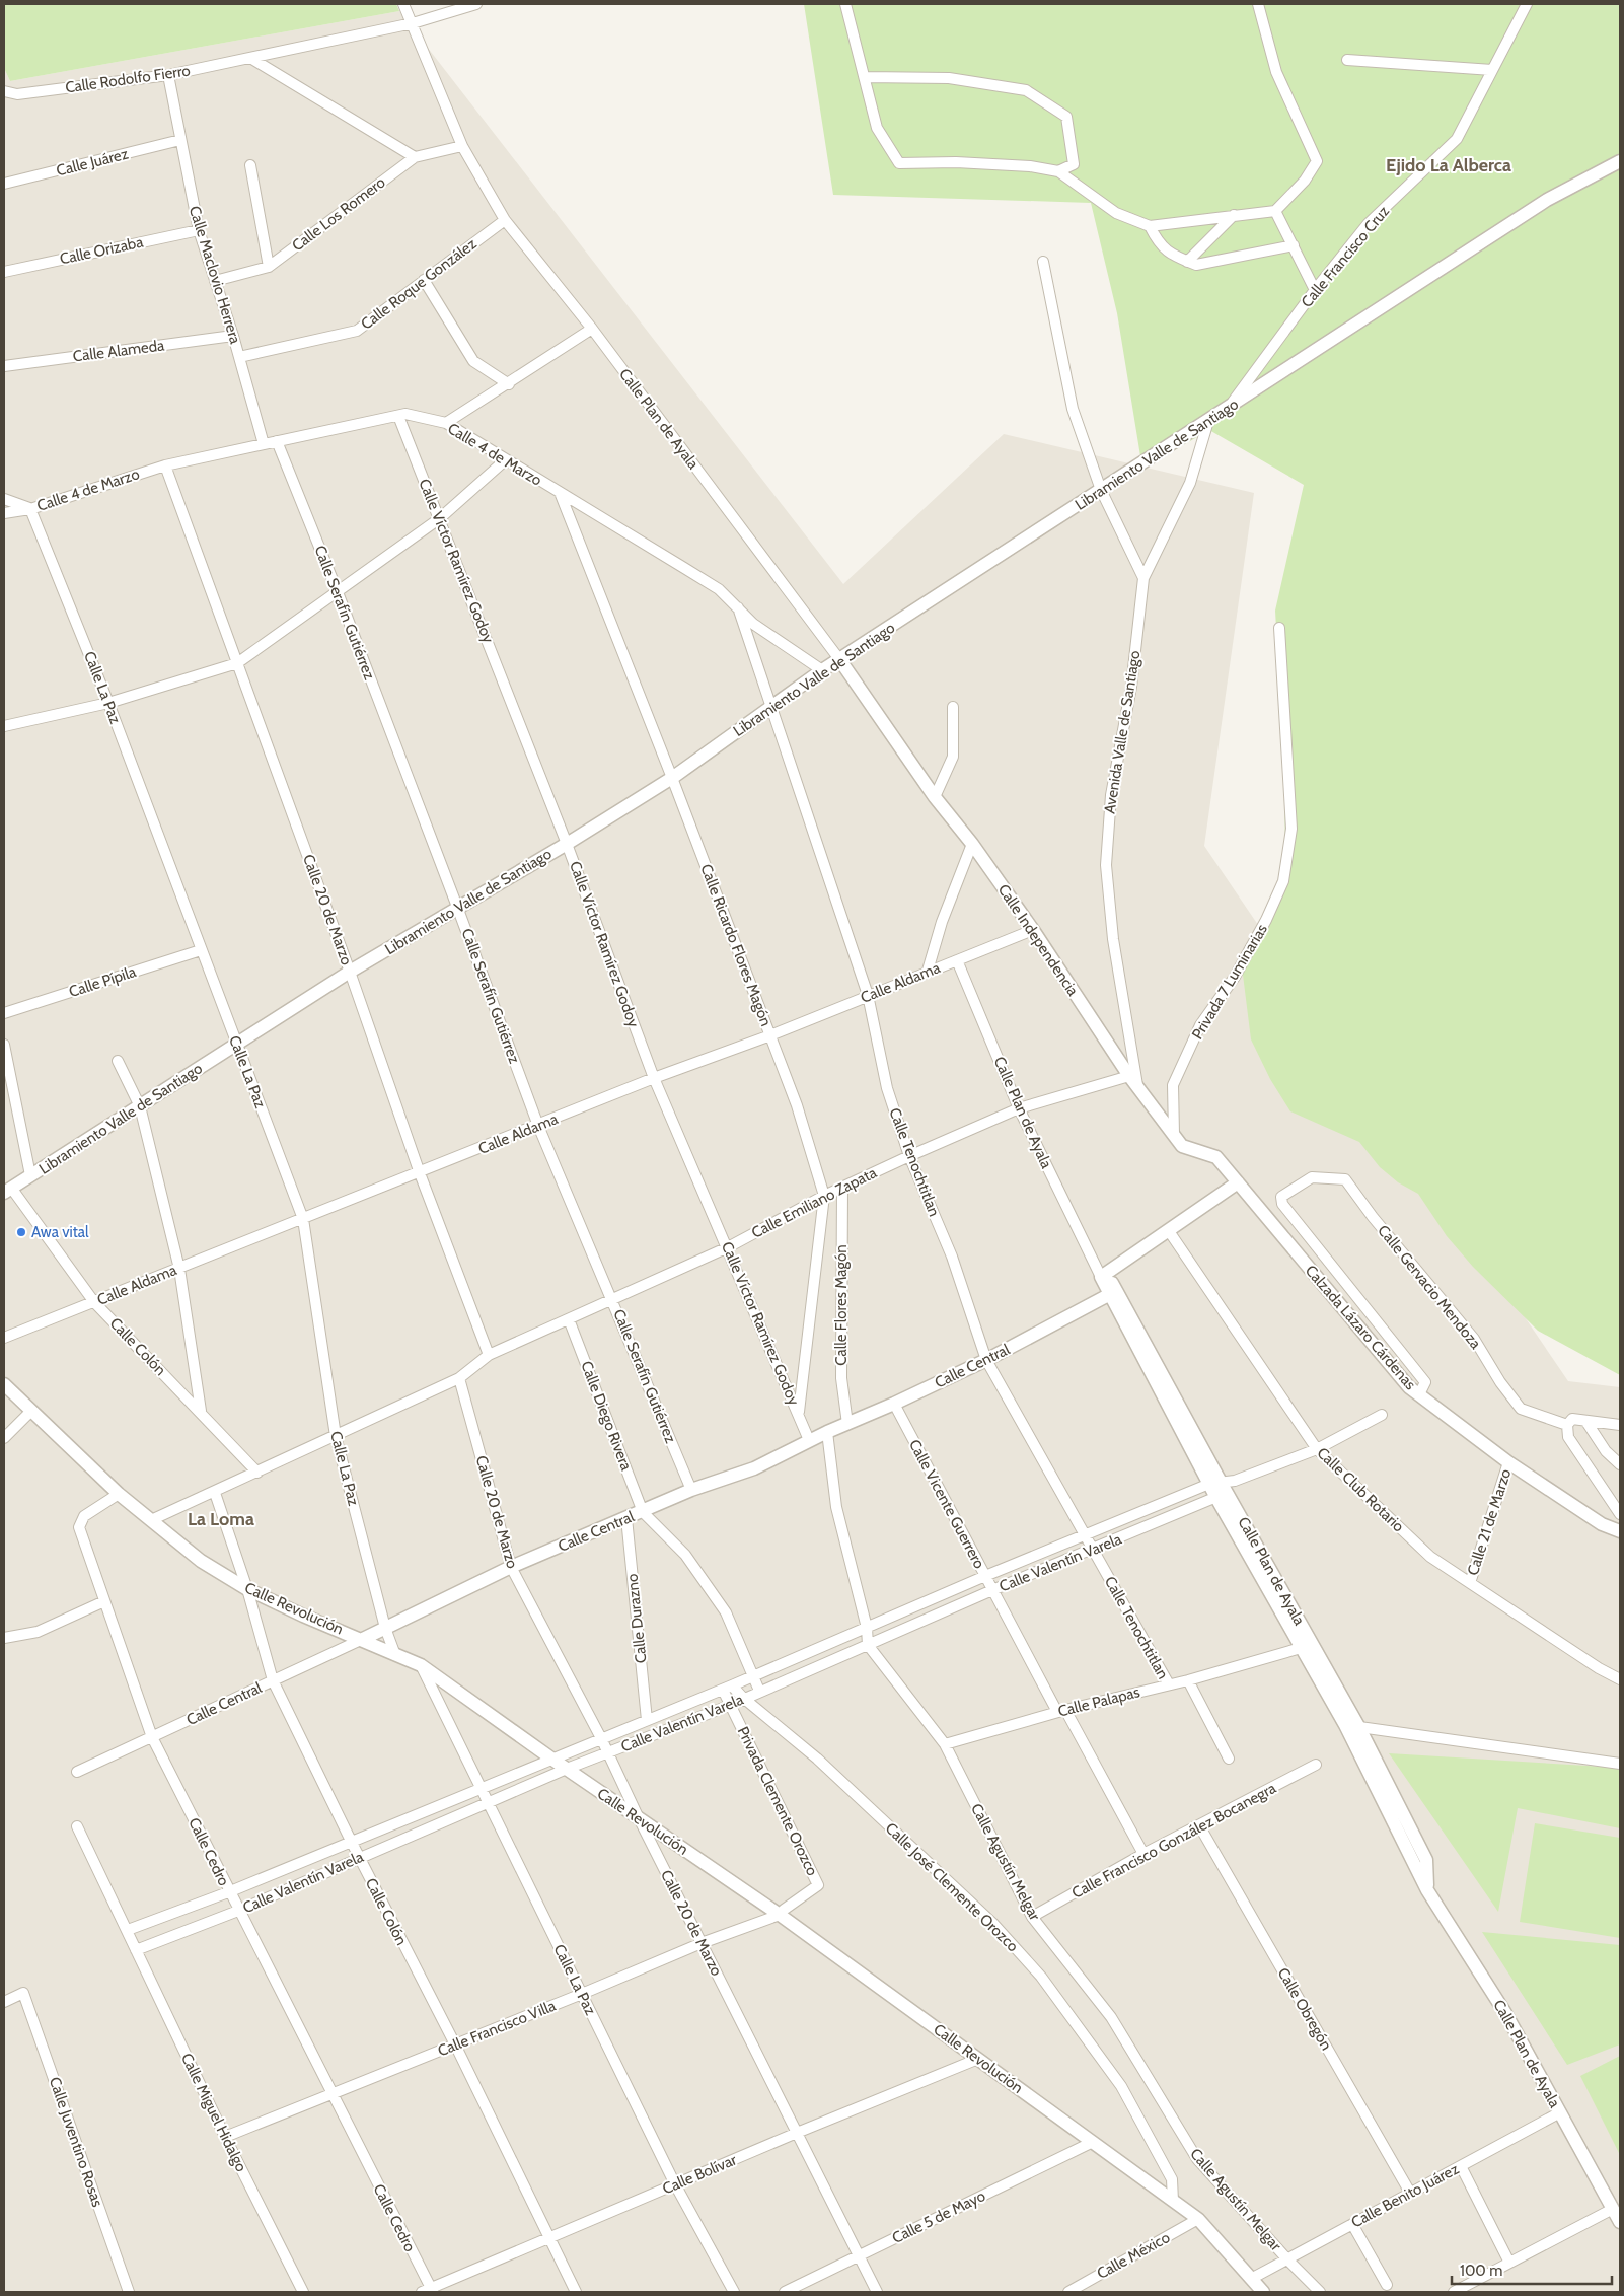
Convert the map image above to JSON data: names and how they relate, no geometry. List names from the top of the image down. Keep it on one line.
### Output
{"streets":{"street":["Calle Rodolfo Fierro","Calle Juárez","Calle Los Romero","Calle Orizaba","Calle Francisco Cruz","Calle Maclovio Herrera","Calle Roque González","Calle Alameda","Calle Plan de Ayala","Calle 4 de Marzo","Libramiento Valle de Santiago","Calle Víctor Ramírez Godoy","Calle Serafín Gutiérrez","Calle La Paz","Avenida Valle de Santiago","Calle 20 de Marzo","Calle Independencia","Calle Ricardo Flores Magón","Calle Pípila","Privada 7 Luminarias","Calle Aldama","Calle Tenochtitlan","Calle Emiliano Zapata","Calle Gervacio Mendoza","Calle Flores Magón","Calzada Lázaro Cárdenas","Calle Colón","Calle Central","Calle Diego Rivera","Calle Club Rotario","Calle Vicente Guerrero","Calle 21 de Marzo","Calle Valentín Varela","Calle Revolución","Calle Durazno","Calle Palapas","Privada Clemente Orozco","Calle Francisco González Bocanegra","Calle Cedro","Calle Agustín Melgar","Calle José Clemente Orozco","Calle Obregón","Calle Francisco Villa","Calle Miguel Hidalgo","Calle Juventino Rosas","Calle Bolívar","Calle Benito Juárez","Calle 5 de Mayo","Calle México"]},"crossings":[["Calle Rodolfo Fierro","Calle Maclovio Herrera"],["Calle Rodolfo Fierro","Calle Plan de Ayala"],["Calle Juárez","Calle Maclovio Herrera"],["Calle Los Romero","Calle Maclovio Herrera"],["Calle Los Romero","Calle Plan de Ayala"],["Calle Orizaba","Calle Maclovio Herrera"],["Calle Francisco Cruz","Libramiento Valle de Santiago"],["Calle Maclovio Herrera","Calle Roque González"],["Calle Maclovio Herrera","Calle Alameda"],["Calle Maclovio Herrera","Calle 4 de Marzo"],["Calle Roque González","Calle Plan de Ayala"],["Calle Plan de Ayala","Libramiento Valle de Santiago"],["Calle Plan de Ayala","Calle Independencia"],["Calle Plan de Ayala","Calle Aldama"],["Calle Plan de Ayala","Calle Emiliano Zapata"],["Calle Plan de Ayala","Calle Central"],["Calle Plan de Ayala","Calle Valentín Varela"],["Calle Plan de Ayala","Calle Palapas"],["Calle Plan de Ayala","Calle Benito Juárez"],["Calle 4 de Marzo","Libramiento Valle de Santiago"],["Calle 4 de Marzo","Calle Víctor Ramírez Godoy"],["Calle 4 de Marzo","Calle Serafín Gutiérrez"],["Calle 4 de Marzo","Calle La Paz"],["Calle 4 de Marzo","Calle 20 de Marzo"],["Calle 4 de Marzo","Calle Ricardo Flores Magón"],["Calle 4 de Marzo","Calle Tenochtitlan"],["Libramiento Valle de Santiago","Calle Víctor Ramírez Godoy"],["Libramiento Valle de Santiago","Calle Serafín Gutiérrez"],["Libramiento Valle de Santiago","Calle La Paz"],["Libramiento Valle de Santiago","Avenida Valle de Santiago"],["Libramiento Valle de Santiago","Calle 20 de Marzo"],["Libramiento Valle de Santiago","Calle Ricardo Flores Magón"],["Libramiento Valle de Santiago","Calle Tenochtitlan"],["Libramiento Valle de Santiago","Calle Colón"],["Calle Víctor Ramírez Godoy","Calle Ricardo Flores Magón"],["Calle Víctor Ramírez Godoy","Calle Aldama"],["Calle Víctor Ramírez Godoy","Calle Emiliano Zapata"],["Calle Víctor Ramírez Godoy","Calle Central"],["Calle Serafín Gutiérrez","Calle Aldama"],["Calle Serafín Gutiérrez","Calle Emiliano Zapata"],["Calle Serafín Gutiérrez","Calle Central"],["Calle La Paz","Calle Pípila"],["Calle La Paz","Calle Aldama"],["Calle La Paz","Calle Emiliano Zapata"],["Calle La Paz","Calle Central"],["Calle La Paz","Calle Valentín Varela"],["Calle La Paz","Calle Revolución"],["Calle La Paz","Calle Francisco Villa"],["Calle La Paz","Calle Bolívar"],["Avenida Valle de Santiago","Calle Independencia"],["Avenida Valle de Santiago","Calzada Lázaro Cárdenas"],["Calle 20 de Marzo","Calle Aldama"],["Calle 20 de Marzo","Calle Emiliano Zapata"],["Calle 20 de Marzo","Calle Central"],["Calle 20 de Marzo","Calle Valentín Varela"],["Calle 20 de Marzo","Calle Revolución"],["Calle 20 de Marzo","Calle Francisco Villa"],["Calle 20 de Marzo","Calle Bolívar"],["Calle 20 de Marzo","Calle 5 de Mayo"],["Calle Independencia","Calle Aldama"],["Calle Independencia","Calle Emiliano Zapata"],["Calle Independencia","Calzada Lázaro Cárdenas"],["Calle Ricardo Flores Magón","Calle Aldama"],["Calle Ricardo Flores Magón","Calle Emiliano Zapata"],["Privada 7 Luminarias","Calzada Lázaro Cárdenas"],["Calle Aldama","Calle Tenochtitlan"],["Calle Aldama","Calle Colón"],["Calle Tenochtitlan","Calle Emiliano Zapata"],["Calle Tenochtitlan","Calle Central"],["Calle Tenochtitlan","Calle Valentín Varela"],["Calle Tenochtitlan","Calle Palapas"],["Calle Emiliano Zapata","Calle Flores Magón"],["Calle Emiliano Zapata","Calle Colón"],["Calle Emiliano Zapata","Calle Diego Rivera"],["Calle Emiliano Zapata","Calle Revolución"],["Calle Gervacio Mendoza","Calzada Lázaro Cárdenas"],["Calle Flores Magón","Calle Central"],["Calzada Lázaro Cárdenas","Calle 21 de Marzo"],["Calle Colón","Calle Central"],["Calle Colón","Calle Valentín Varela"],["Calle Colón","Calle Revolución"],["Calle Colón","Calle Francisco Villa"],["Calle Colón","Calle Bolívar"],["Calle Central","Calle Diego Rivera"],["Calle Central","Calle Vicente Guerrero"],["Calle Central","Calle Revolución"],["Calle Central","Calle Durazno"],["Calle Central","Calle Cedro"],["Calle Club Rotario","Calle 21 de Marzo"],["Calle Vicente Guerrero","Calle Valentín Varela"],["Calle Vicente Guerrero","Calle Palapas"],["Calle Vicente Guerrero","Calle Francisco González Bocanegra"],["Calle Valentín Varela","Calle Revolución"],["Calle Valentín Varela","Calle Durazno"],["Calle Valentín Varela","Privada Clemente Orozco"],["Calle Valentín Varela","Calle Cedro"],["Calle Valentín Varela","Calle Agustín Melgar"],["Calle Valentín Varela","Calle José Clemente Orozco"],["Calle Valentín Varela","Calle Miguel Hidalgo"],["Calle Revolución","Calle Cedro"],["Calle Revolución","Calle José Clemente Orozco"],["Calle Revolución","Calle Francisco Villa"],["Calle Revolución","Calle Bolívar"],["Calle Revolución","Calle Benito Juárez"],["Calle Revolución","Calle 5 de Mayo"],["Calle Revolución","Calle México"],["Calle Palapas","Calle Agustín Melgar"],["Privada Clemente Orozco","Calle José Clemente Orozco"],["Privada Clemente Orozco","Calle Francisco Villa"],["Calle Francisco González Bocanegra","Calle Agustín Melgar"],["Calle Francisco González Bocanegra","Calle Obregón"],["Calle Cedro","Calle Francisco Villa"],["Calle Cedro","Calle Bolívar"],["Calle Agustín Melgar","Calle Benito Juárez"],["Calle Obregón","Calle Benito Juárez"],["Calle Francisco Villa","Calle Miguel Hidalgo"]],"districts":["Ejido La Alberca","La Loma"],"places":["Awa vital"],"scale_bar":"100 m"}
